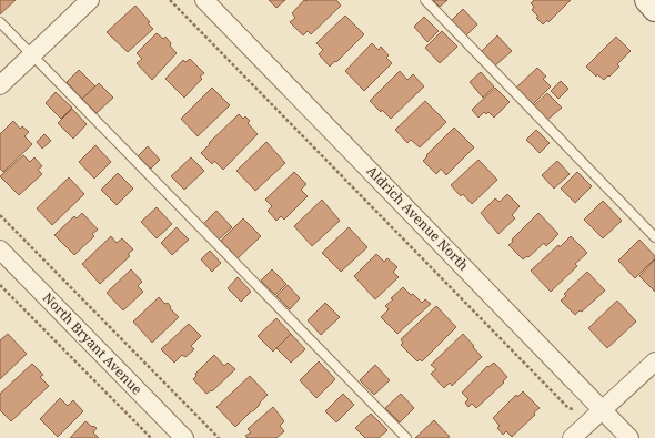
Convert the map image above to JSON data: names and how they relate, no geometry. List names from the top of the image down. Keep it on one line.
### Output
{"streets":{"street":["Aldrich Avenue North","North Bryant Avenue"]}}
